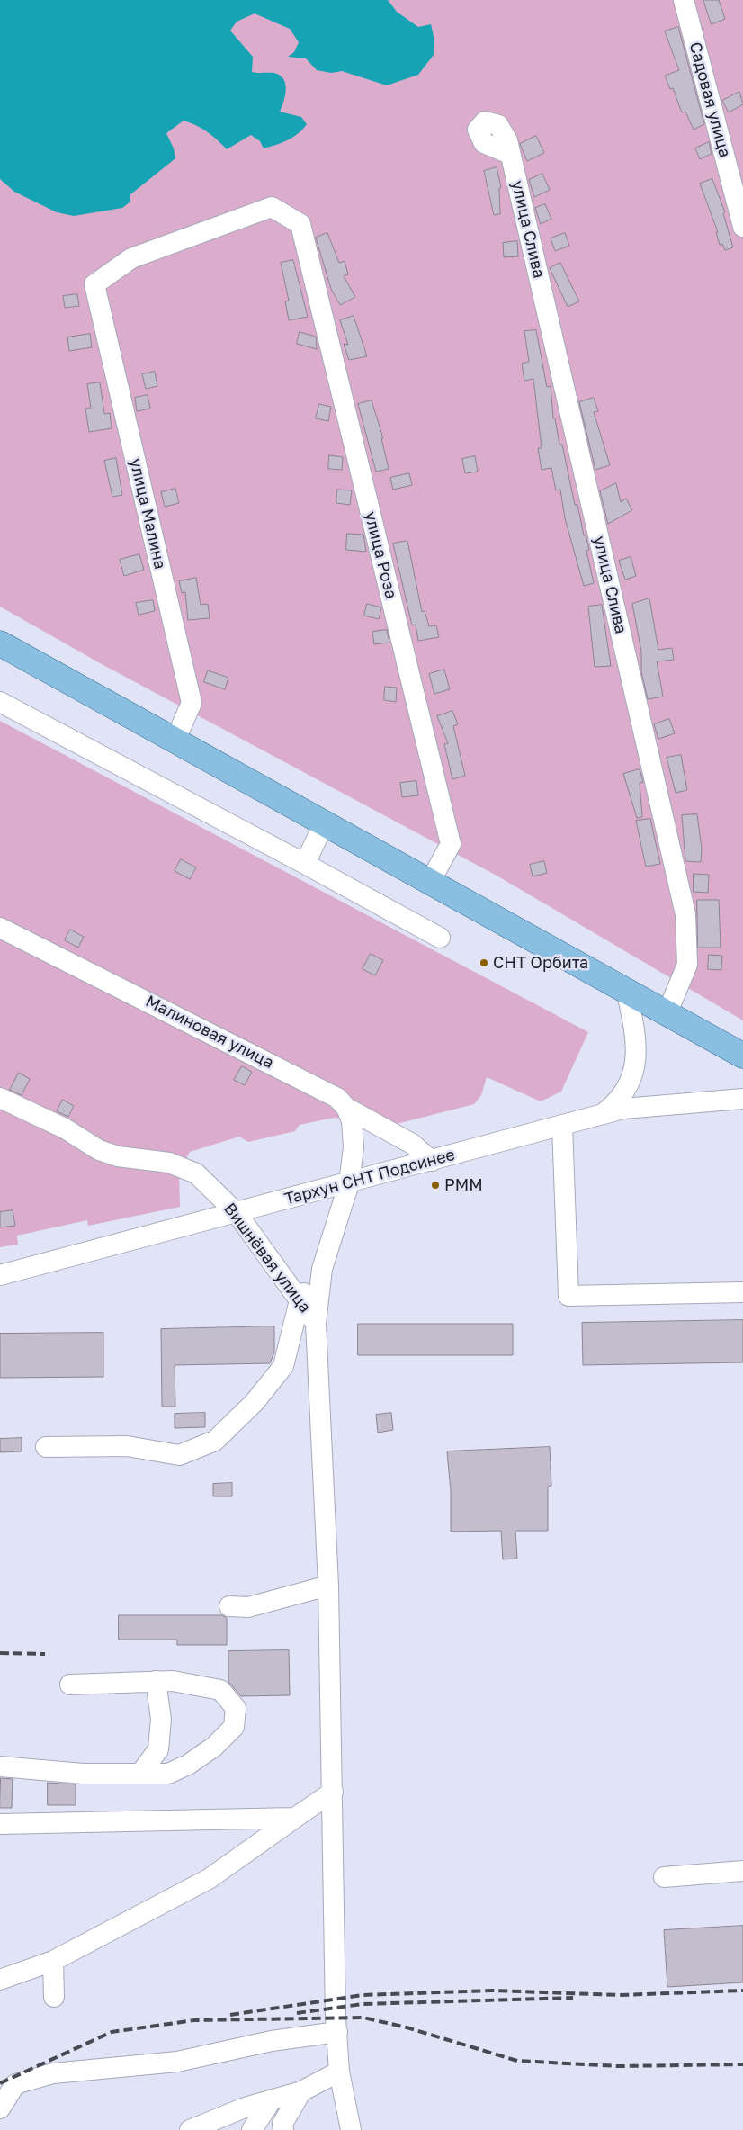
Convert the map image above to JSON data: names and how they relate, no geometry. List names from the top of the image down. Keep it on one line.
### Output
{"streets":{"street":["Садовая улица","улица Слива","улица Малина","улица Роза","Малиновая улица","Тархун СНТ Подсинее","Вишнёвая улица"]},"crossings":[["улица Малина","улица Роза"],["Малиновая улица","Тархун СНТ Подсинее"],["Тархун СНТ Подсинее","Вишнёвая улица"]],"places":["СНТ Орбита","РММ"]}
